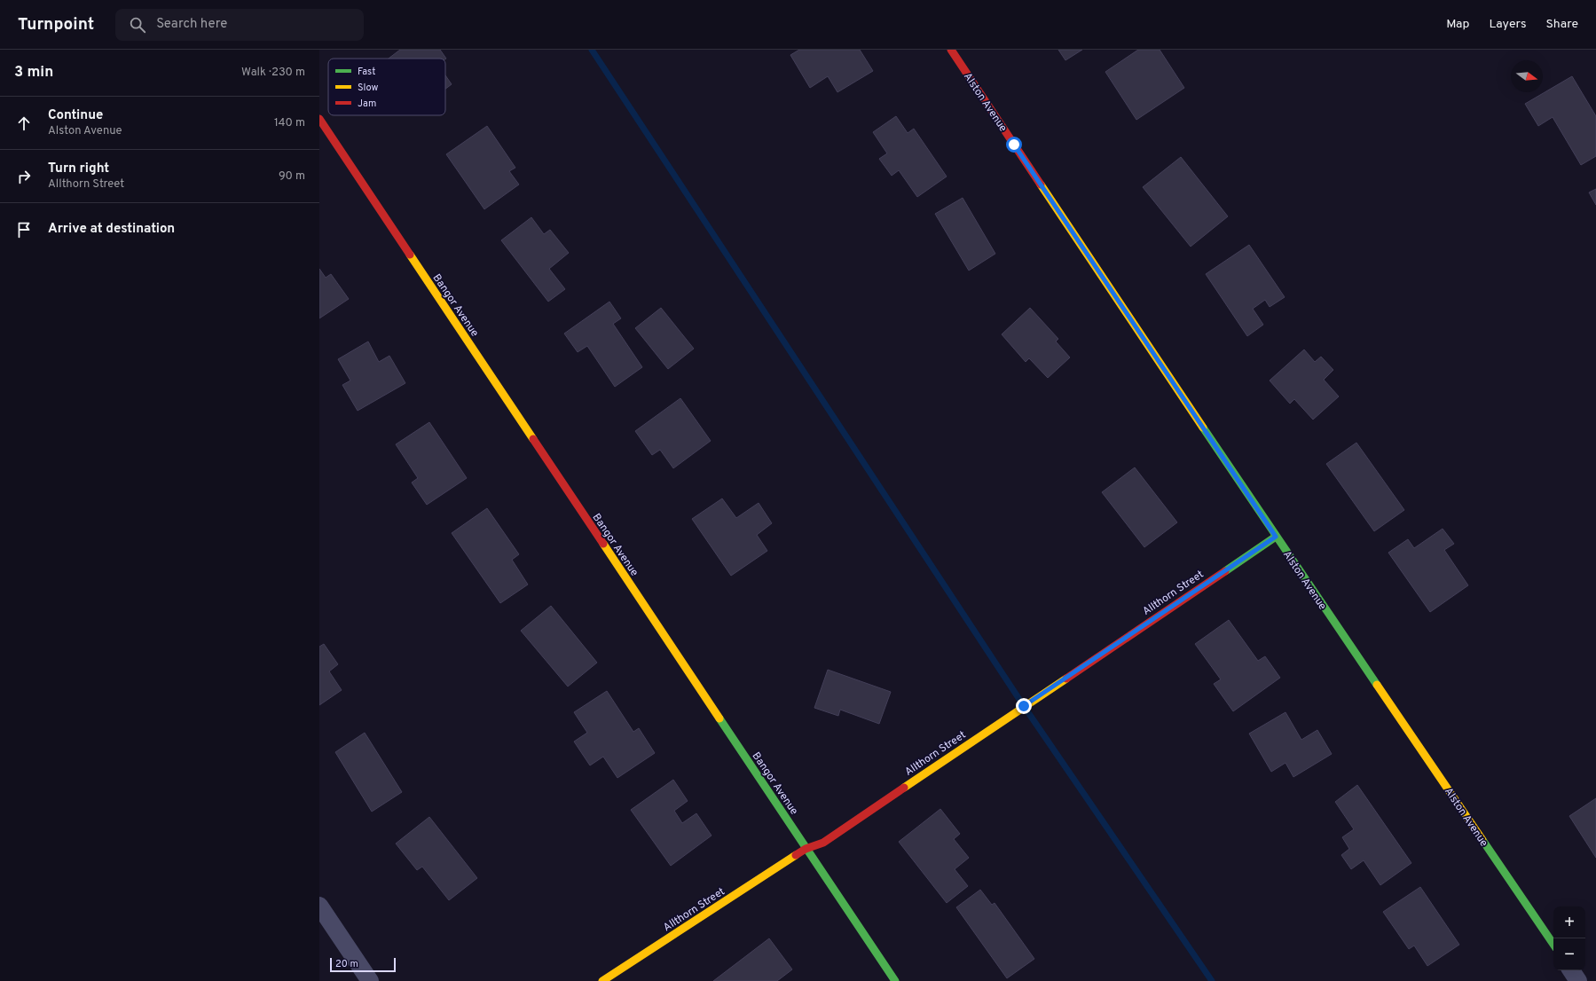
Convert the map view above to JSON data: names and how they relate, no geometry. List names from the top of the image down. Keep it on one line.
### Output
{"streets":{"street":["Alston Avenue","Bangor Avenue","Allthorn Street"]},"crossings":[["Alston Avenue","Allthorn Street"],["Bangor Avenue","Allthorn Street"]],"legend":["Fast","Slow","Jam"],"scale_bar":"20 m","north":"right","page":{"header":"Turnpoint","search":"Search here","nav":["Map","Layers","Share"],"heading":["3 min","Walk · 230 m"],"list":[["Continue","Alston Avenue","140 m"],["Turn right","Allthorn Street","90 m"],"Arrive at destination"],"map_buttons":["+","−"],"scale":"20 m"}}
